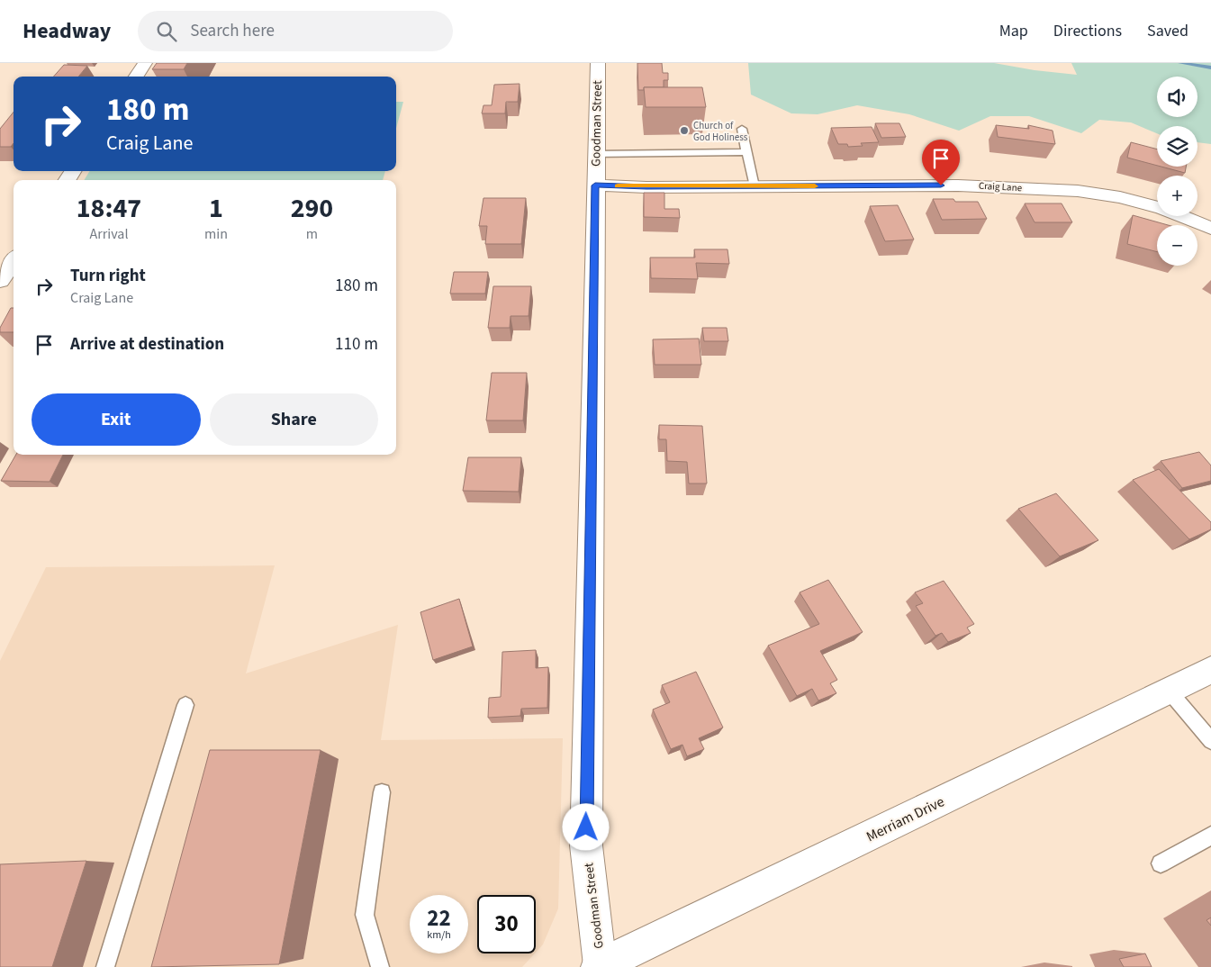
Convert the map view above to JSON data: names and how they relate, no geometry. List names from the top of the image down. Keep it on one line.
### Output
{"streets":{"street":["Goodman Street","Craig Lane","Merriam Drive"]},"crossings":[["Goodman Street","Craig Lane"],["Goodman Street","Merriam Drive"]],"places":["Church of God Holiness"],"page":{"header":"Headway","search":"Search here","nav":["Map","Directions","Saved"],"map_buttons":["+","−"],"turn":["180 m","Craig Lane"],"eta":["18:47","Arrival","1","min","290","m"],"list":[{"name":"Turn right","note":"Craig Lane","value":"180 m"},{"name":"Arrive at destination","value":"110 m"}],"buttons":["Exit","Share"],"speed":"22 km/h","limit":"30"}}
